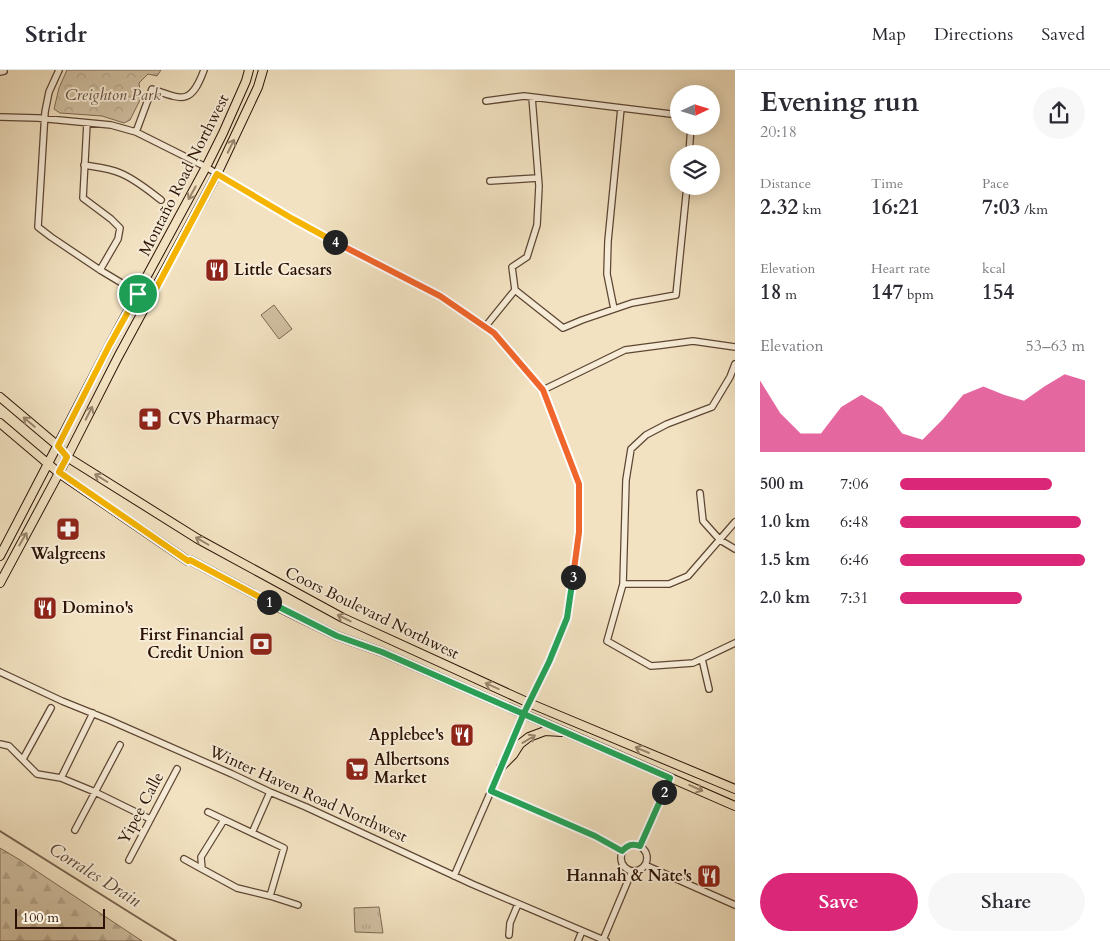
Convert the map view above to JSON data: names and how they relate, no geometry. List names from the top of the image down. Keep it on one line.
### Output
{"streets":{"main road":["Montaño Road Northwest","Coors Boulevard Northwest"],"street":["Winter Haven Road Northwest","Yipee Calle"]},"crossings":[["Montaño Road Northwest","Coors Boulevard Northwest"]],"water":["Corrales Drain"],"parks":["Creighton Park"],"places":{"restaurant":["Little Caesars","Domino's","Applebee's","Hannah & Nate's"],"pharmacy":["CVS Pharmacy","Walgreens"],"bank":["First Financial Credit Union"],"supermarket":["Albertsons Market"]},"scale_bar":"100 m","north":"right","page":{"header":"Stridr","nav":["Map","Directions","Saved"],"heading":["Evening run","20:18"],"stats":[["Distance","2.32 km"],["Time","16:21"],["Pace","7:03 /km"],["Elevation","18 m"],["Heart rate","147 bpm"],["kcal","154"]],"pins":["4","3","1","2"],"chart":["Elevation","53–63 m"],"list":[{"name":"500 m","note":"7:06"},{"name":"1.0 km","note":"6:48"},{"name":"1.5 km","note":"6:46"},{"name":"2.0 km","note":"7:31"}],"buttons":["Save","Share"],"scale":"100 m"}}
